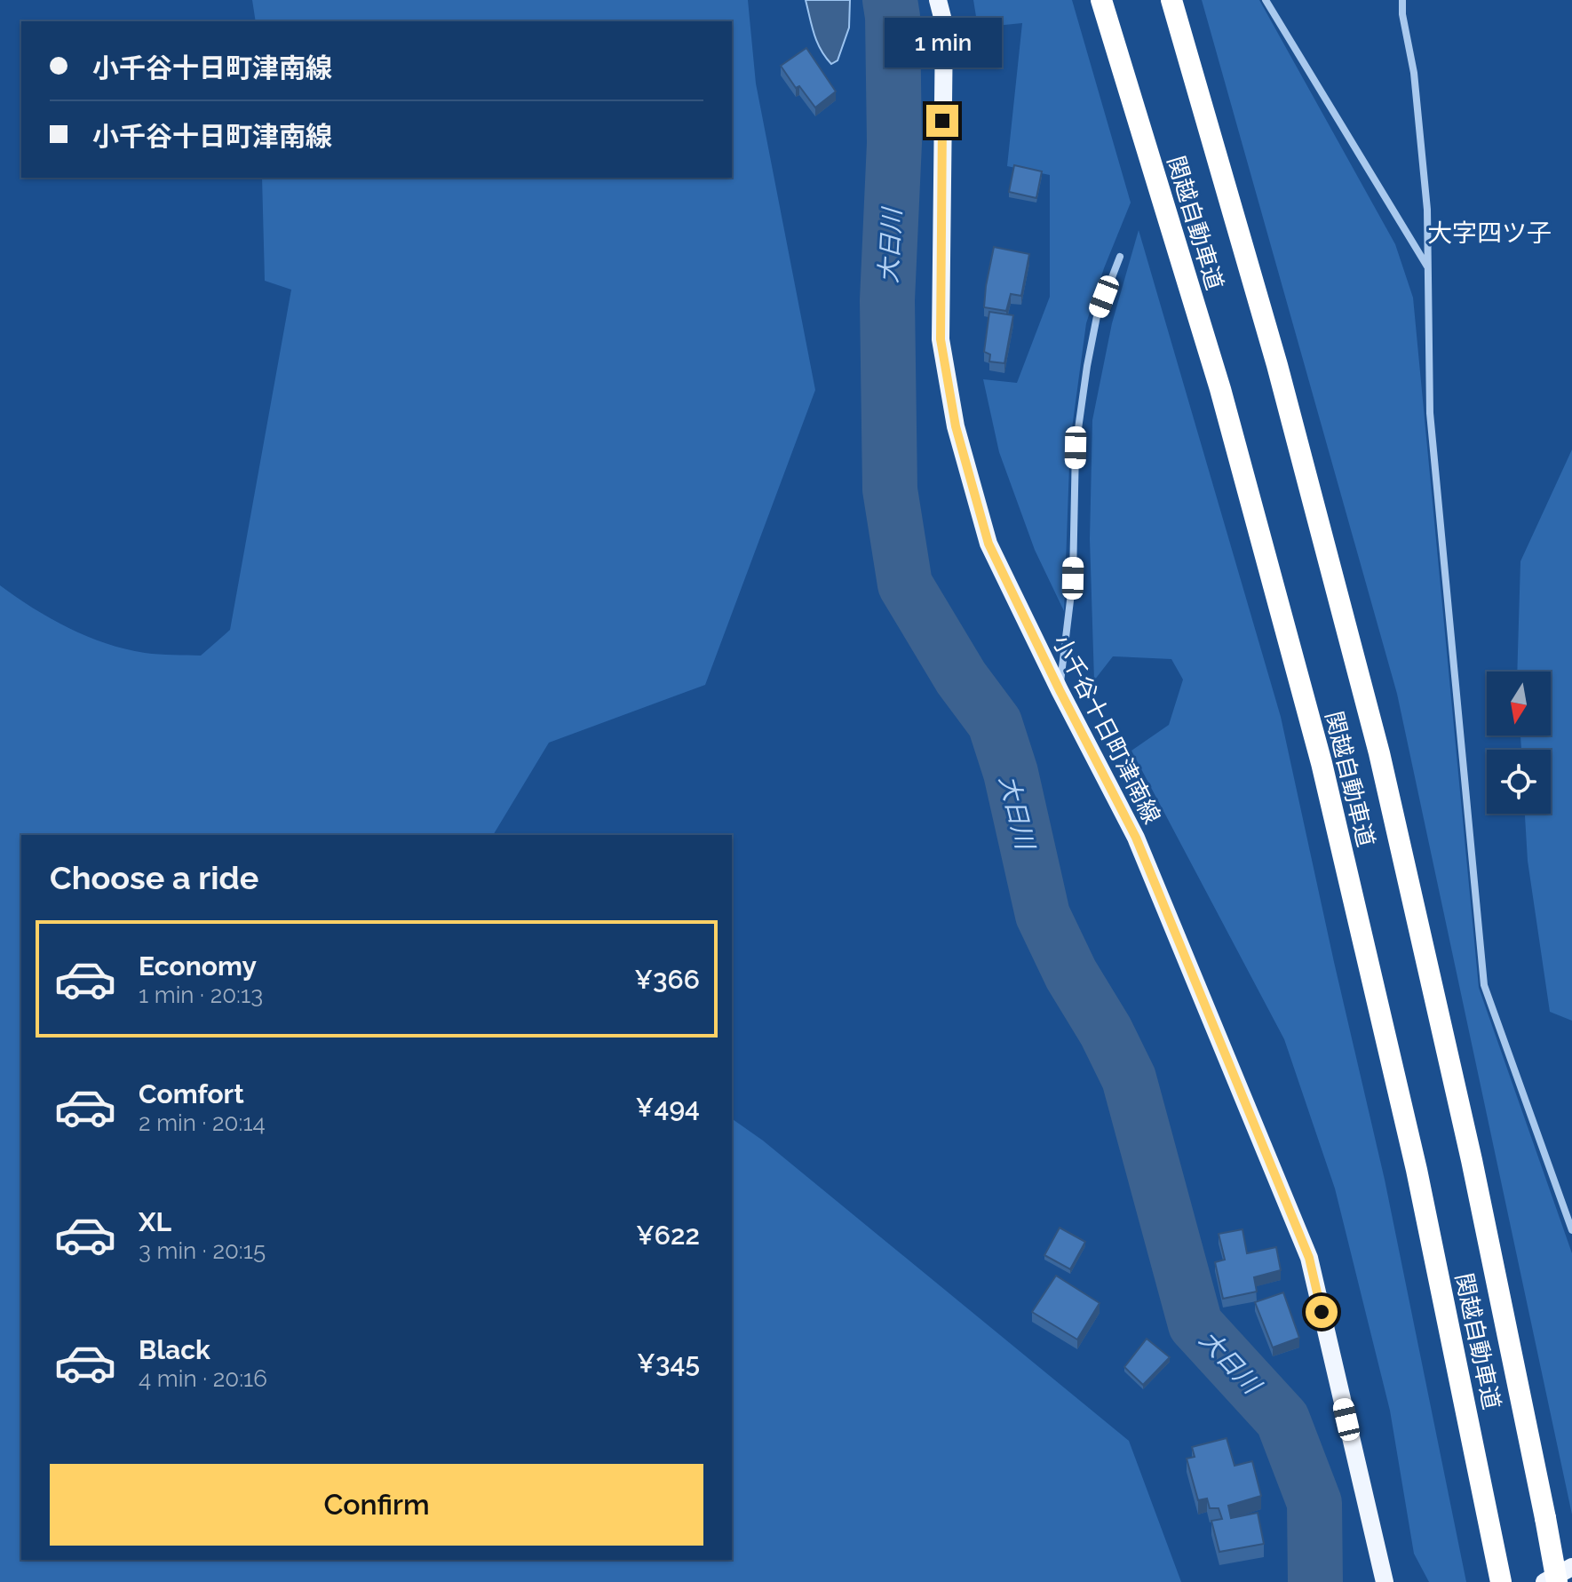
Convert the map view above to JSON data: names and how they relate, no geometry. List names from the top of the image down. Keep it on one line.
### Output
{"streets":{"highway":["関越自動車道"],"main road":["小千谷十日町津南線"]},"districts":["大字四ツ子"],"water":["大日川"],"north":"bottom","page":{"bubble":"1 min","banner":["小千谷十日町津南線","小千谷十日町津南線"],"heading":"Choose a ride","list":[{"name":"Economy","note":"1 min · 20:13","value":"¥366"},{"name":"Comfort","note":"2 min · 20:14","value":"¥494"},{"name":"XL","note":"3 min · 20:15","value":"¥622"},{"name":"Black","note":"4 min · 20:16","value":"¥345"}],"buttons":"Confirm"}}
